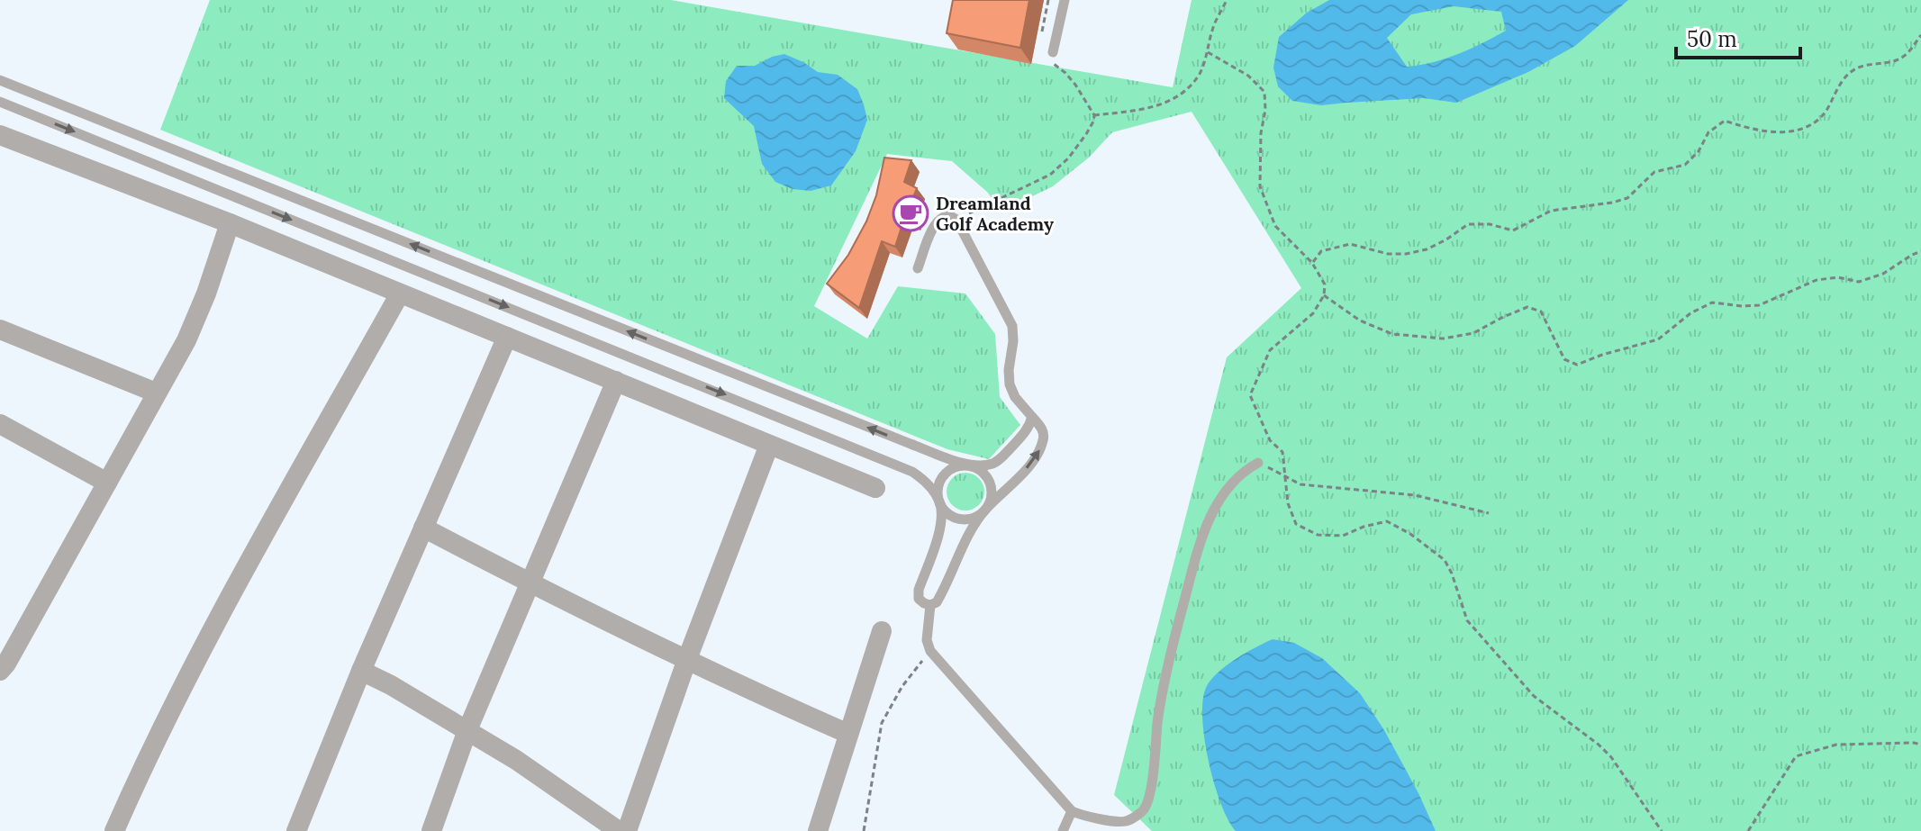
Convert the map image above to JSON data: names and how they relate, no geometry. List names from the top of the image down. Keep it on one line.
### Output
{"places":{"cafe":["Dreamland Golf Academy"]},"scale_bar":"50 m"}
